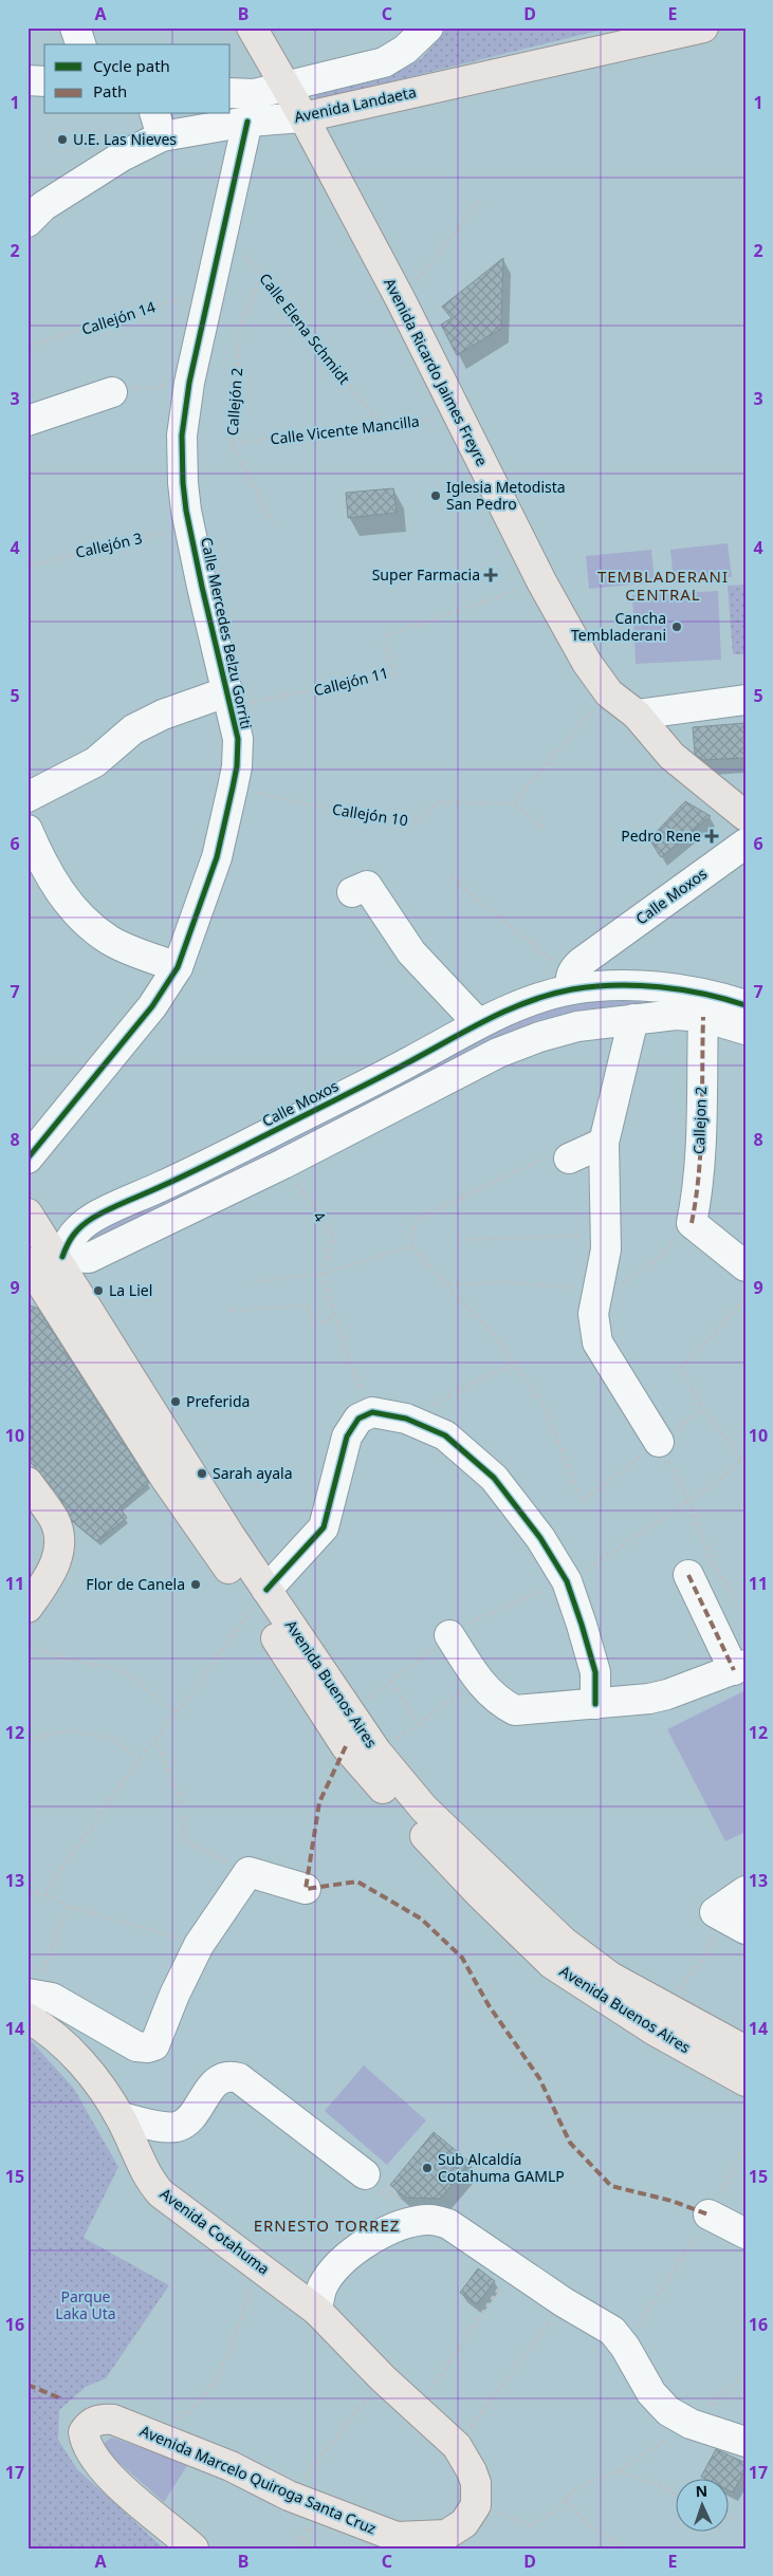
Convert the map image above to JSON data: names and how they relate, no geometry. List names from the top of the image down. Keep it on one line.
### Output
{"streets":{"main road":["Avenida Landaeta","Avenida Ricardo Jaimes Freyre","Avenida Buenos Aires","Avenida Cotahuma","Avenida Marcelo Quiroga Santa Cruz"],"street":["Calle Mercedes Belzu Gorriti","Calle Moxos","Callejon 2"],"path":["Callejón 14","Calle Elena Schmidt","Callejón 2","Calle Vicente Mancilla","Callejón 3","Callejón 11","Callejón 10","4"]},"crossings":[["Avenida Landaeta","Avenida Ricardo Jaimes Freyre"],["Avenida Landaeta","Calle Mercedes Belzu Gorriti"],["Callejón 14","Calle Mercedes Belzu Gorriti"],["Calle Elena Schmidt","Callejón 2"],["Calle Elena Schmidt","Calle Vicente Mancilla"],["Calle Elena Schmidt","Calle Mercedes Belzu Gorriti"],["Avenida Ricardo Jaimes Freyre","Calle Vicente Mancilla"],["Avenida Ricardo Jaimes Freyre","Callejón 11"],["Callejón 2","Calle Vicente Mancilla"],["Callejón 3","Calle Mercedes Belzu Gorriti"],["Calle Mercedes Belzu Gorriti","Callejón 11"],["Calle Mercedes Belzu Gorriti","Callejón 10"],["Calle Moxos","Avenida Buenos Aires"]],"districts":["TEMBLADERANI CENTRAL","ERNESTO TORREZ"],"parks":["Parque Laka Uta"],"places":{"other":["U.E. Las Nieves","Iglesia Metodista San Pedro","Cancha Tembladerani","La Liel","Preferida","Sarah ayala","Flor de Canela","Sub Alcaldía Cotahuma GAMLP"],"health":["Super Farmacia","Pedro Rene"]},"legend":["Cycle path","Path"],"north":"top","grid":{"columns":["A","B","C","D","E"],"rows":["1","2","3","4","5","6","7","8","9","10","11","12","13","14","15","16","17"]}}
